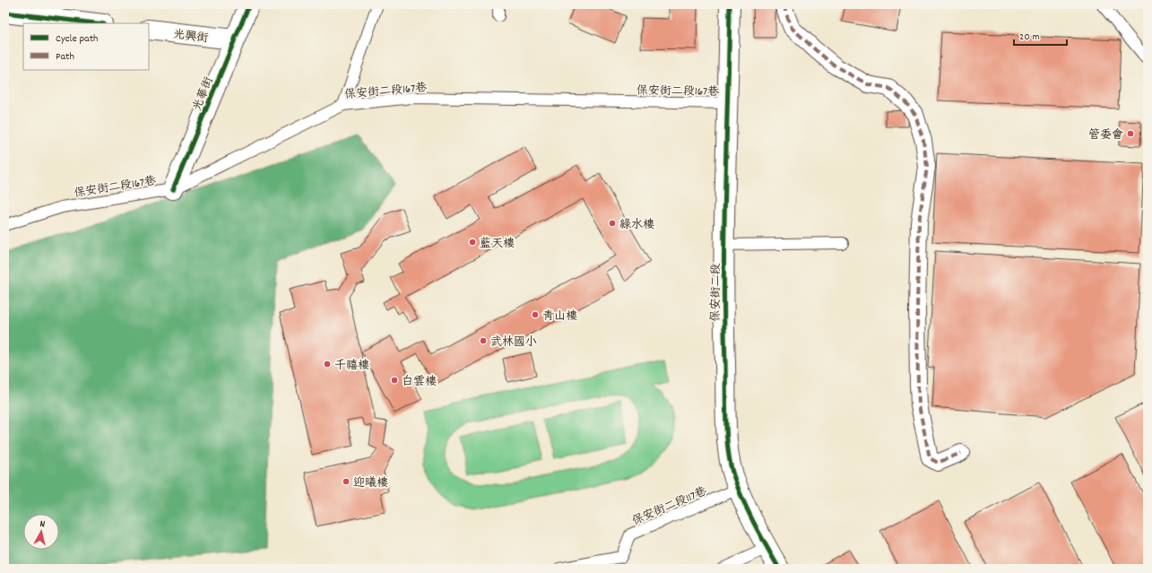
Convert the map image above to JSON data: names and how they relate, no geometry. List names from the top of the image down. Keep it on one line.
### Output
{"streets":{"street":["光興街","光華街","保安街二段"],"lane":["保安街二段167巷","保安街二段117巷"]},"crossings":[["光興街","光華街"],["保安街二段167巷","光華街"],["保安街二段167巷","保安街二段"],["保安街二段","保安街二段117巷"]],"places":["管委會","綠水樓","藍天樓","青山樓","武林國小","千禧樓","白雲樓","迎曦樓"],"legend":["Cycle path","Path"],"scale_bar":"20 m","north":"top"}
